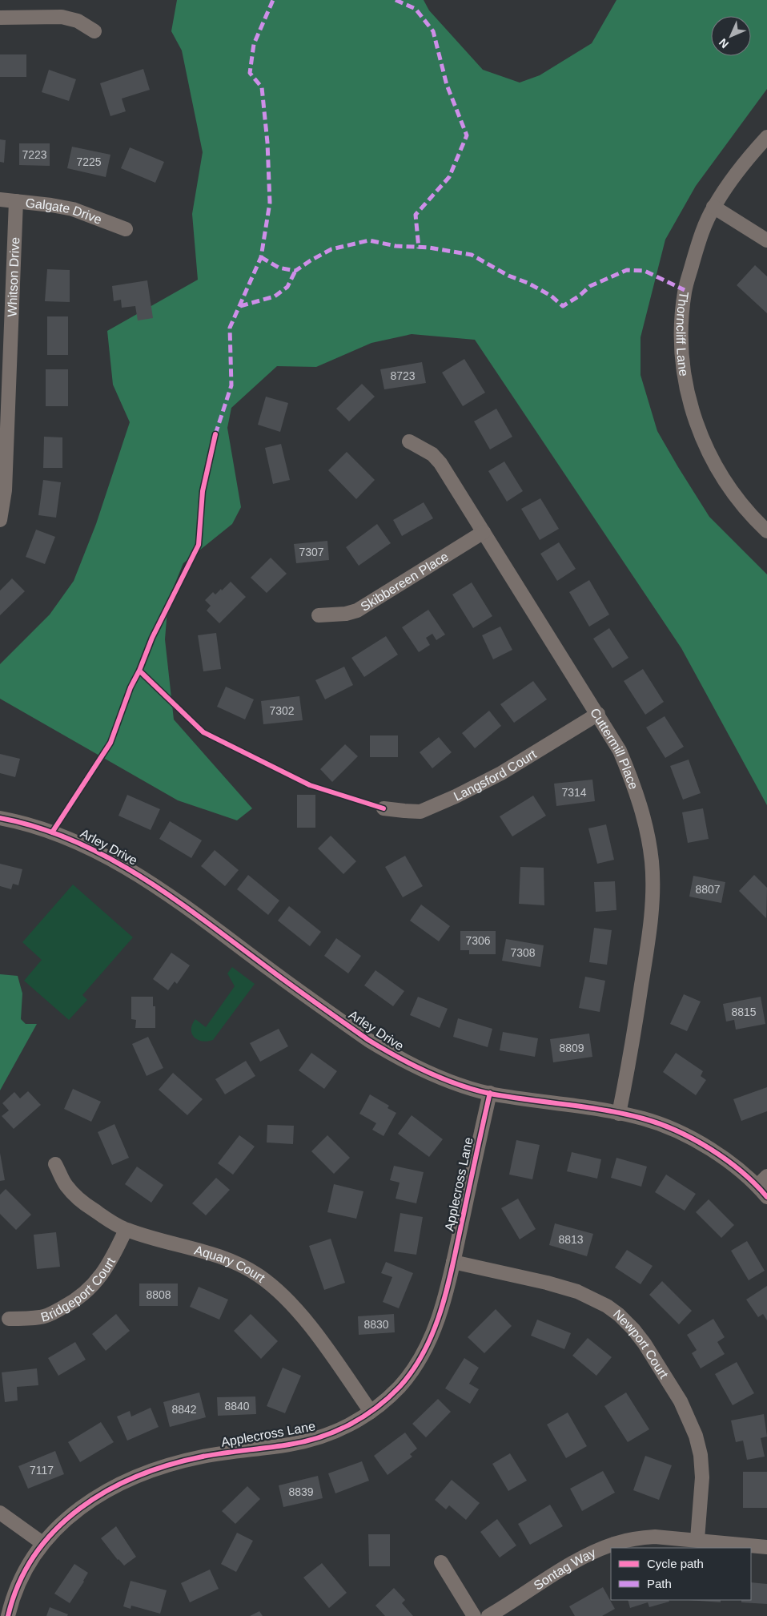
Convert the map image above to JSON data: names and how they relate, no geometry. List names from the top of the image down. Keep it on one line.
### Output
{"streets":{"street":["Galgate Drive","Whitson Drive","Thorncliff Lane","Skibbereen Place","Cuttermill Place","Langsford Court","Arley Drive","Applecross Lane","Aquary Court","Bridgeport Court","Newport Court","Sontag Way"]},"crossings":[["Galgate Drive","Whitson Drive"],["Skibbereen Place","Cuttermill Place"],["Cuttermill Place","Langsford Court"],["Cuttermill Place","Arley Drive"],["Arley Drive","Applecross Lane"],["Applecross Lane","Aquary Court"],["Applecross Lane","Newport Court"],["Aquary Court","Bridgeport Court"],["Newport Court","Sontag Way"]],"house_numbers":["7223","7225","8723","7307","7302","7314","8807","7306","7308","8815","8809","8813","8808","8830","8840","8842","7117","8839"],"legend":["Cycle path","Path"],"north":"bottom left"}
